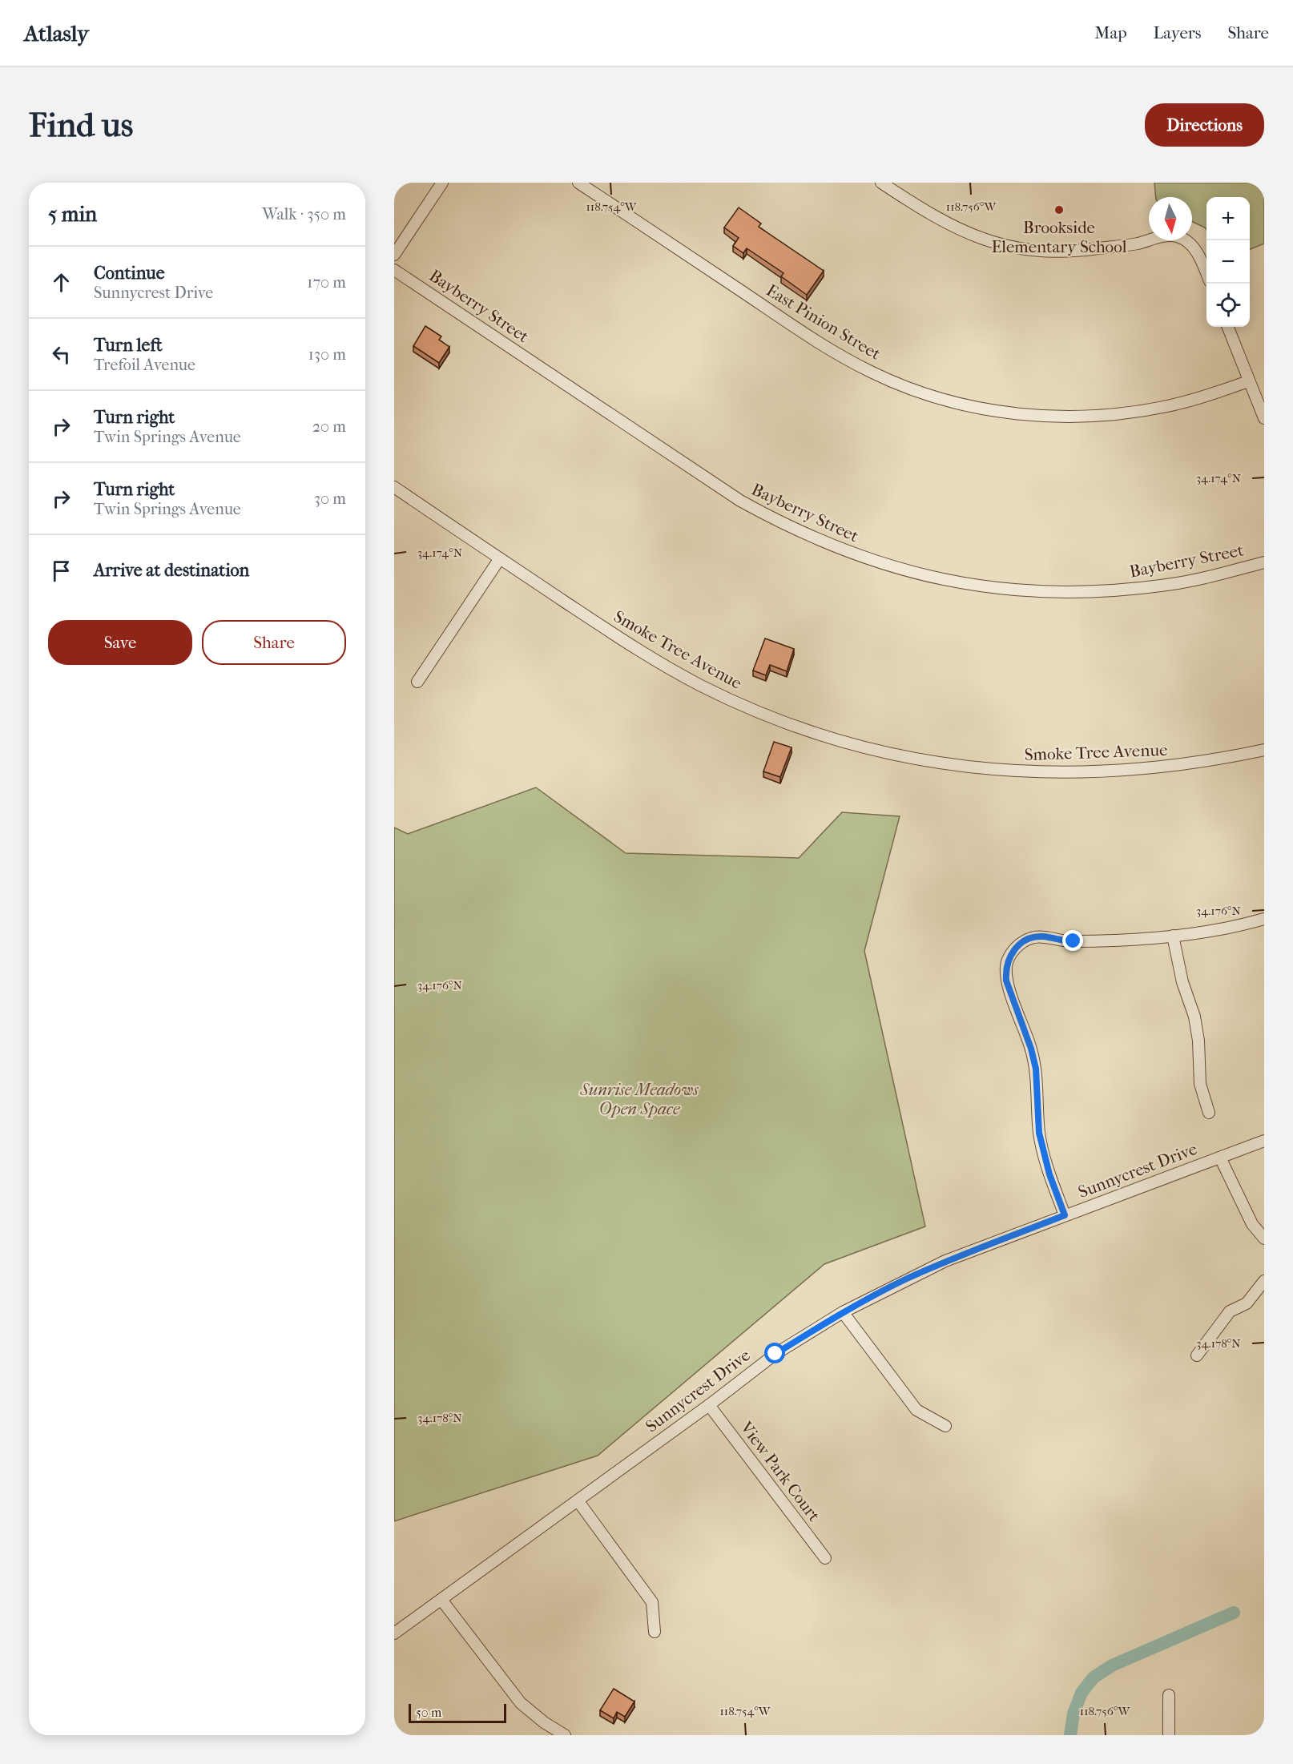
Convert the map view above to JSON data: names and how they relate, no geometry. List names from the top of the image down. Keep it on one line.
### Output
{"streets":{"street":["Bayberry Street","East Pinion Street","Smoke Tree Avenue","Sunnycrest Drive","View Park Court"]},"crossings":[["Sunnycrest Drive","View Park Court"]],"parks":["Sunrise Meadows Open Space"],"places":["Brookside Elementary School"],"scale_bar":"50 m","north":"bottom","page":{"header":"Atlasly","nav":["Map","Layers","Share"],"buttons":["Directions",["Save","Share"]],"title":"Find us","heading":["5 min","Walk · 350 m"],"map_buttons":["+","−"],"list":[["Continue","Sunnycrest Drive","170 m"],["Turn left","Trefoil Avenue","130 m"],["Turn right","Twin Springs Avenue","20 m"],["Turn right","Twin Springs Avenue","30 m"],"Arrive at destination"],"scale":"50 m"},"coordinates":["118.754°W","118.756°W","34.174°N","34.176°N","34.178°N"]}
